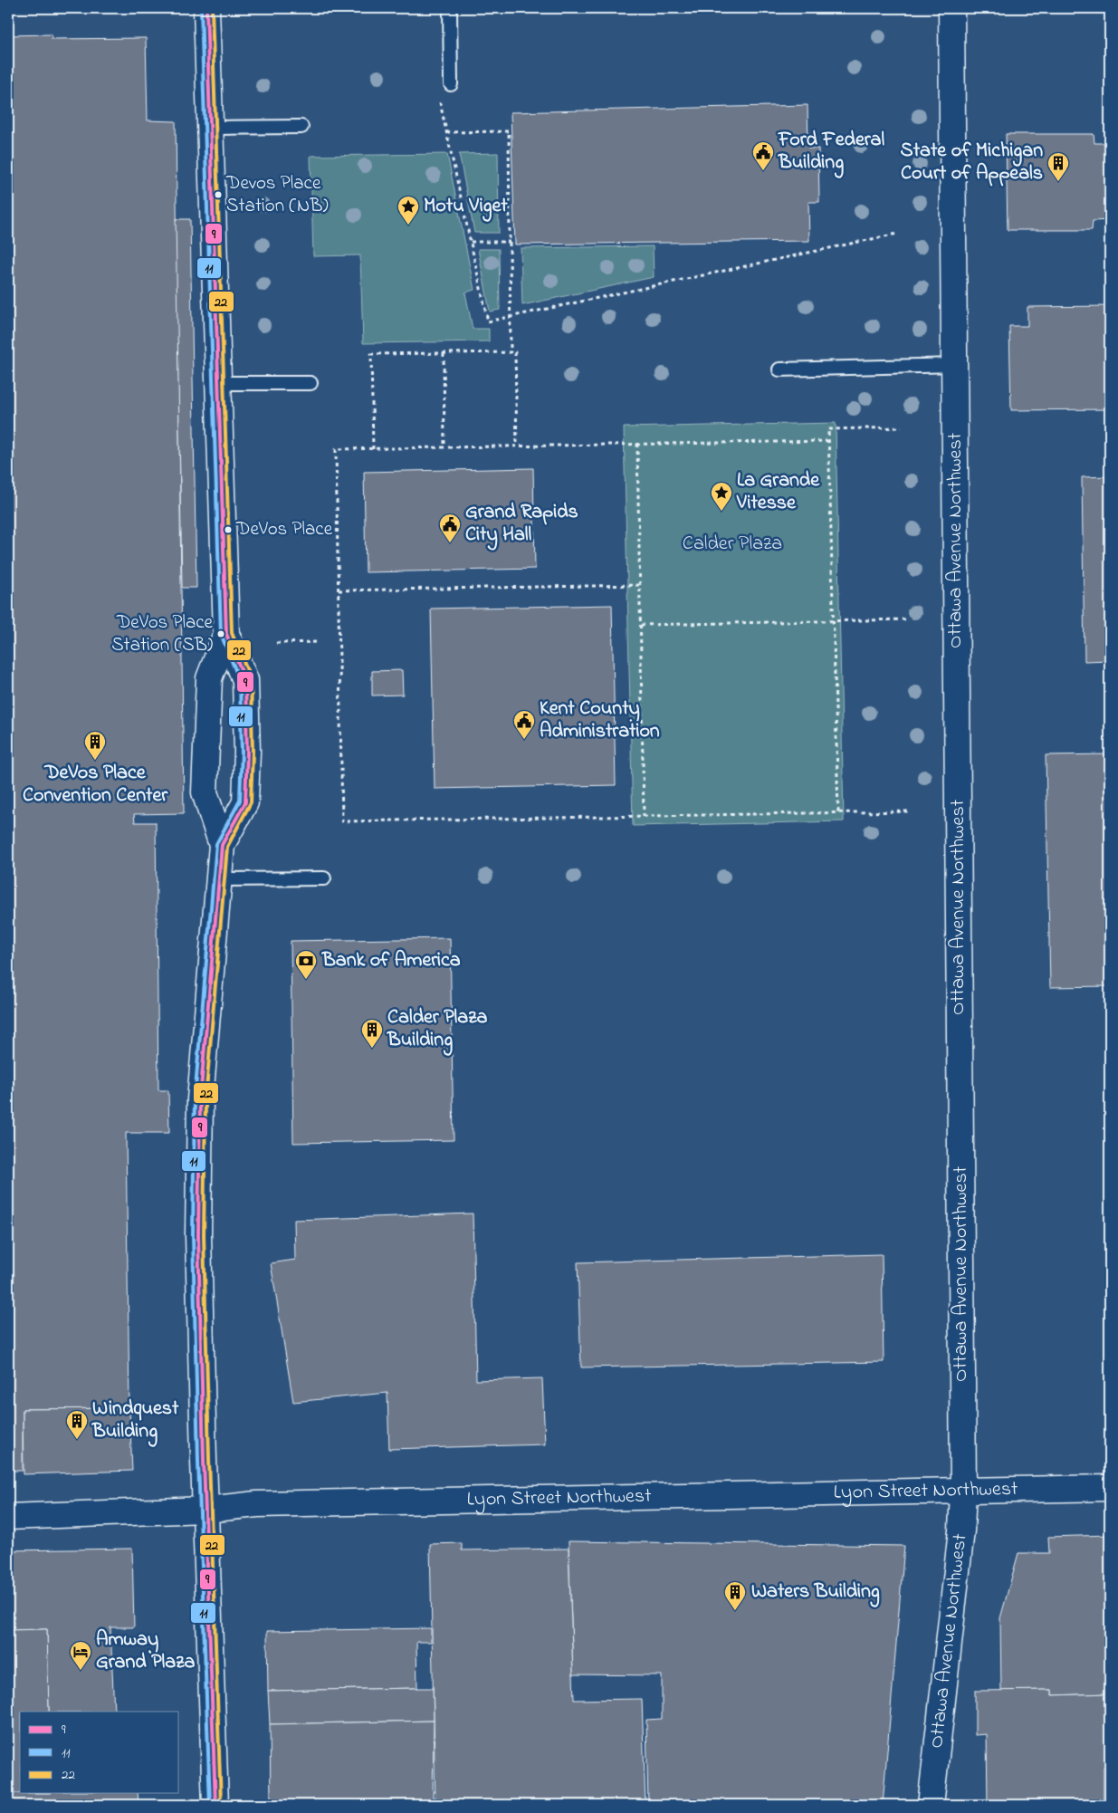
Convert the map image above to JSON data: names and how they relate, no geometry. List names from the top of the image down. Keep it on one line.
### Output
{"streets":{"street":["Ottawa Avenue Northwest","Lyon Street Northwest"]},"crossings":[["Ottawa Avenue Northwest","Lyon Street Northwest"]],"parks":["Calder Plaza"],"places":{"public building":["Ford Federal Building","Grand Rapids City Hall","Kent County Administration"],"building":["State of Michigan Court of Appeals","DeVos Place Convention Center","Calder Plaza Building","Windquest Building","Waters Building"],"other":["Devos Place Station (NB)","DeVos Place","DeVos Place Station (SB)"],"place":["Motu Viget","La Grande Vitesse"],"bank":["Bank of America"],"hotel":["Amway Grand Plaza"]},"lines":["transit line 9","transit line 11","transit line 22"],"legend":["9","11","22"]}
